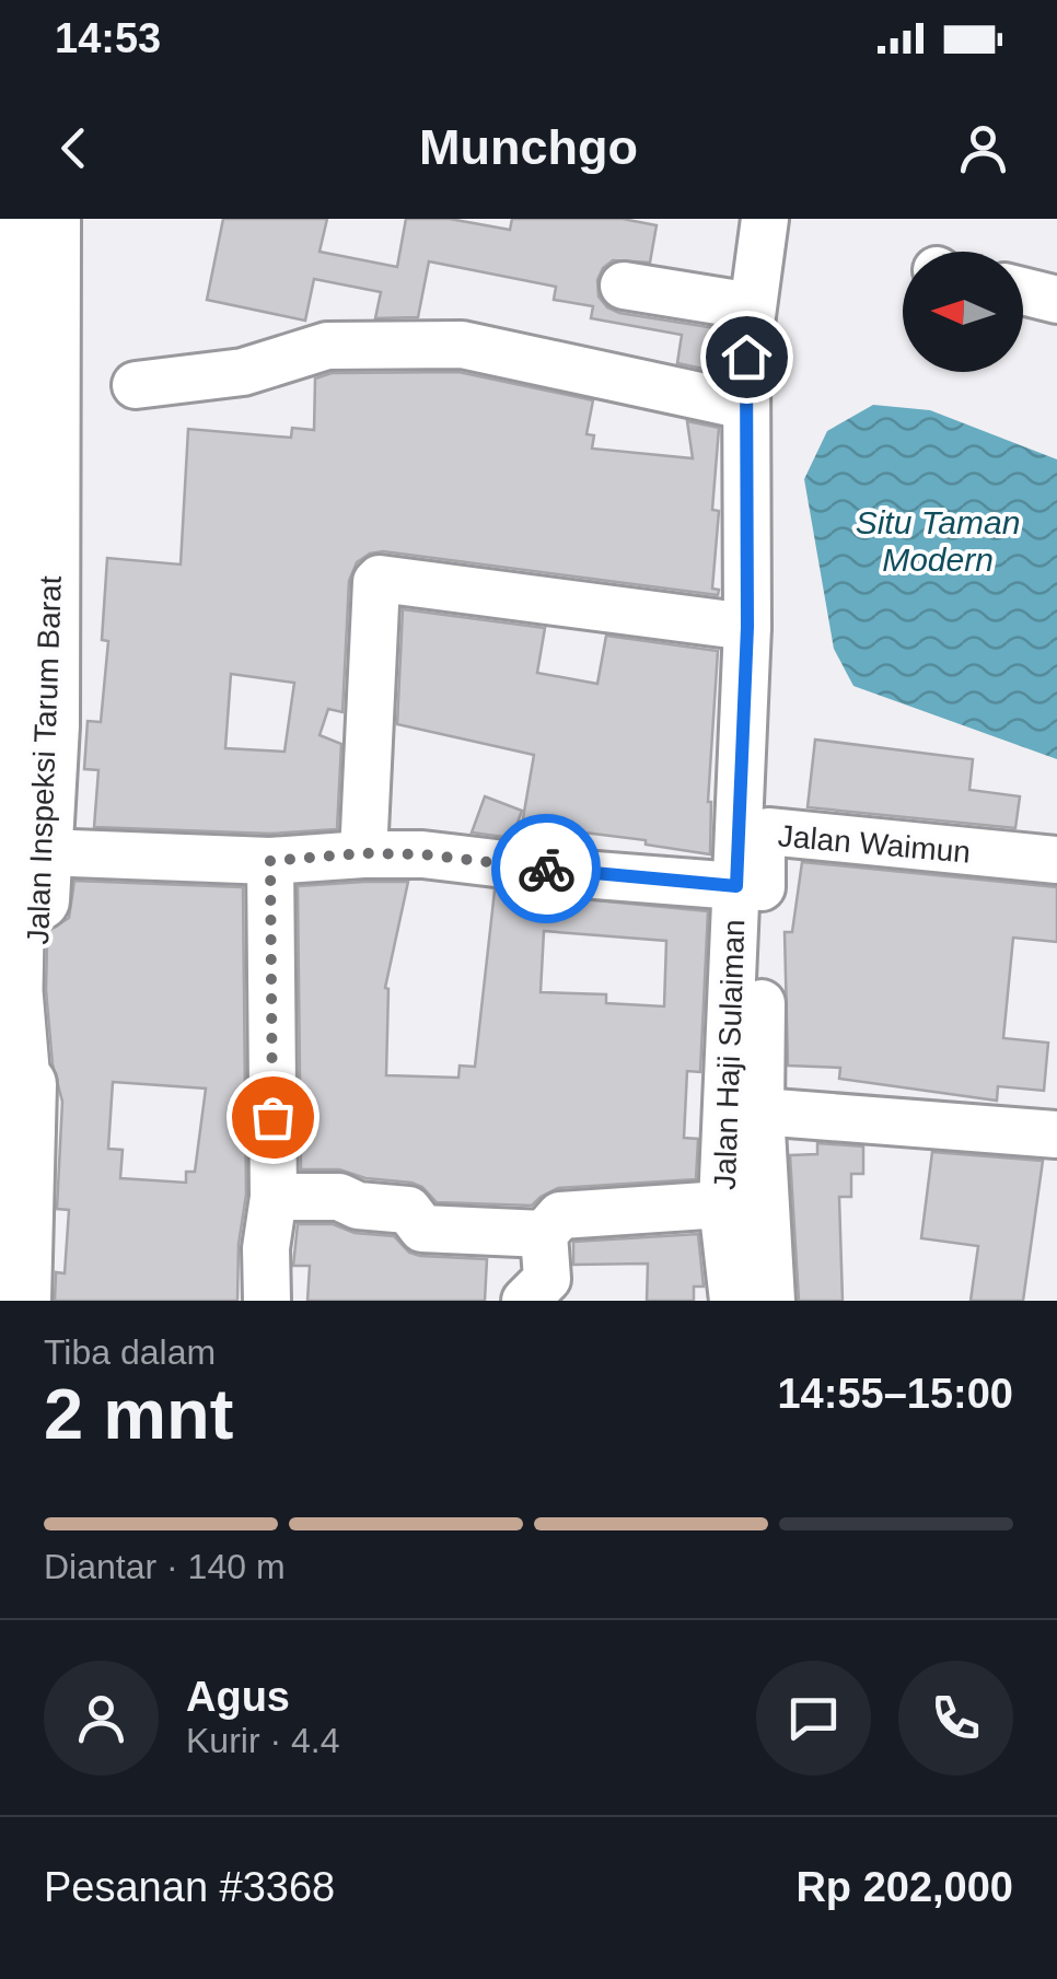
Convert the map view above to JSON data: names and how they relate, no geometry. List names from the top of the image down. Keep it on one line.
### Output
{"streets":{"main road":["Jalan Inspeksi Tarum Barat"],"street":["Jalan Waimun","Jalan Haji Sulaiman"]},"water":["Situ Taman Modern"],"north":"left","page":{"status":"14:53","header":"Munchgo","heading":["2 mnt","Tiba dalam","14:55–15:00"],"panel":["Agus","Kurir · 4.4","Pesanan #3368","Rp 202,000"],"bar":"Diantar · 140 m"}}
